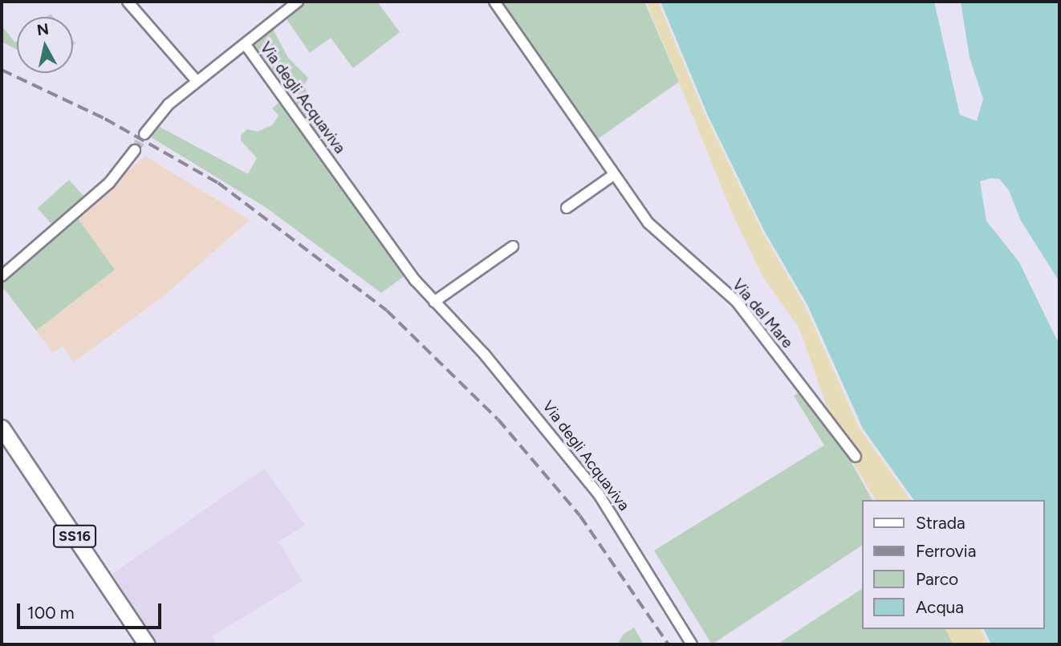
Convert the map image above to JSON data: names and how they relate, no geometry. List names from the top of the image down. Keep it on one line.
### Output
{"streets":{"main road":["SS16"],"street":["Via degli Acquaviva","Via del Mare"]},"legend":["Strada","Ferrovia","Parco","Acqua"],"scale_bar":"100 m","north":"top"}
